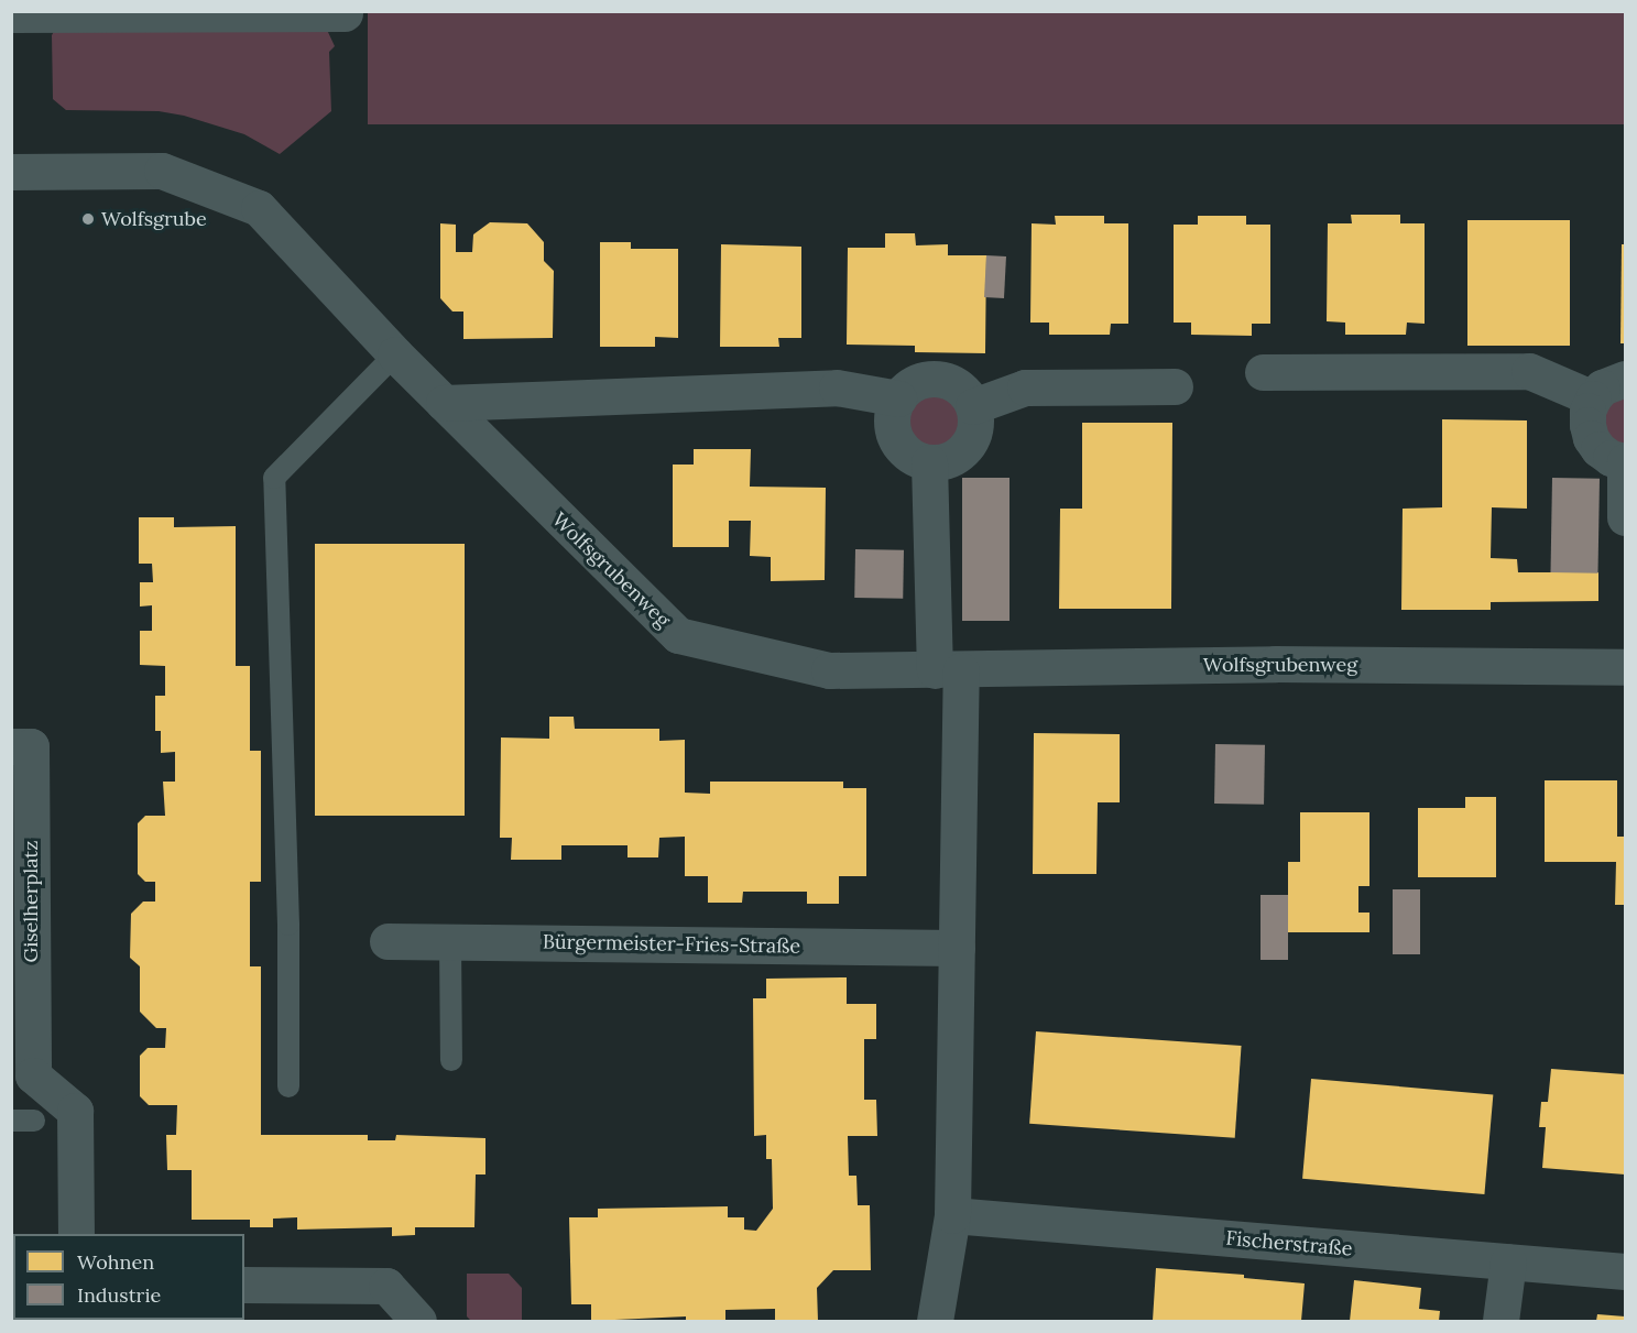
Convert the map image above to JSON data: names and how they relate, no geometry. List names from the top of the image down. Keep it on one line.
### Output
{"streets":{"street":["Wolfsgrubenweg","Giselherplatz","Bürgermeister-Fries-Straße","Fischerstraße"]},"places":["Wolfsgrube"],"legend":["Wohnen","Industrie"]}
